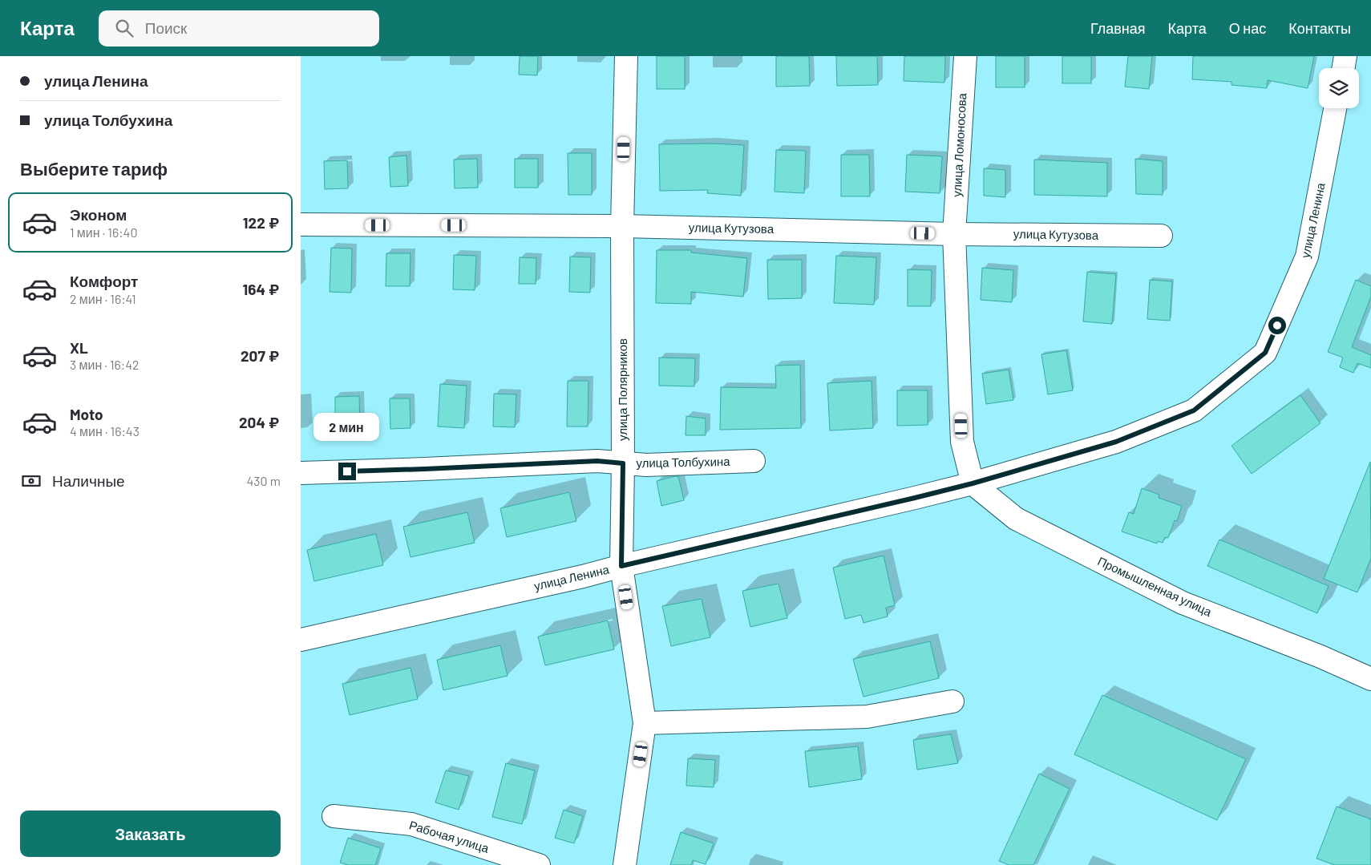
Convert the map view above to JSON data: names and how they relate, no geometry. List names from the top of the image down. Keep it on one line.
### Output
{"streets":{"street":["улица Ломоносова","улица Ленина","улица Кутузова","улица Полярников","улица Толбухина","Промышленная улица","Рабочая улица"]},"crossings":[["улица Ломоносова","улица Ленина"],["улица Ломоносова","улица Кутузова"],["улица Ломоносова","Промышленная улица"],["улица Ленина","улица Полярников"],["улица Ленина","Промышленная улица"],["улица Кутузова","улица Полярников"],["улица Полярников","улица Толбухина"]],"page":{"header":"Карта","search":"Поиск","nav":["Главная","Карта","О нас","Контакты"],"banner":["улица Ленина","улица Толбухина"],"heading":"Выберите тариф","list":[{"name":"Эконом","note":"1 мин · 16:40","value":"122 ₽"},{"name":"Комфорт","note":"2 мин · 16:41","value":"164 ₽"},{"name":"XL","note":"3 мин · 16:42","value":"207 ₽"},{"name":"Moto","note":"4 мин · 16:43","value":"204 ₽"}],"bubble":"2 мин","pay":["Наличные","430 m"],"buttons":"Заказать"}}
